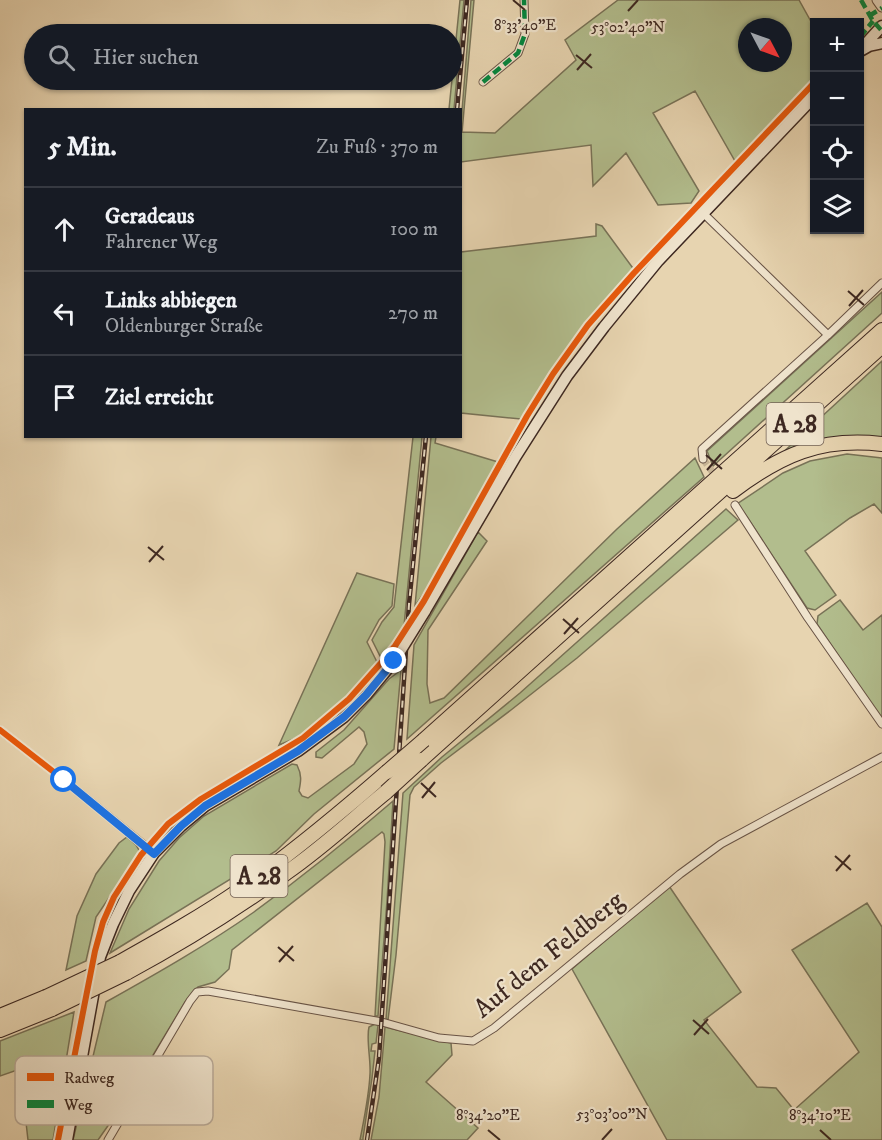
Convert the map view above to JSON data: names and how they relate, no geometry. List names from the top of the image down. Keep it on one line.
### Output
{"streets":{"highway":["A 28"],"street":["Auf dem Feldberg"]},"legend":["Radweg","Weg"],"north":"bottom right","page":{"map_buttons":["+","−"],"search":"Hier suchen","heading":["5 Min.","Zu Fuß · 370 m"],"list":[["Geradeaus","Fahrener Weg","100 m"],["Links abbiegen","Oldenburger Straße","270 m"],"Ziel erreicht"]},"coordinates":["8°33'40\"E","53°02'40\"N","53°03'00\"N","8°34'20\"E","8°34'10\"E"]}
